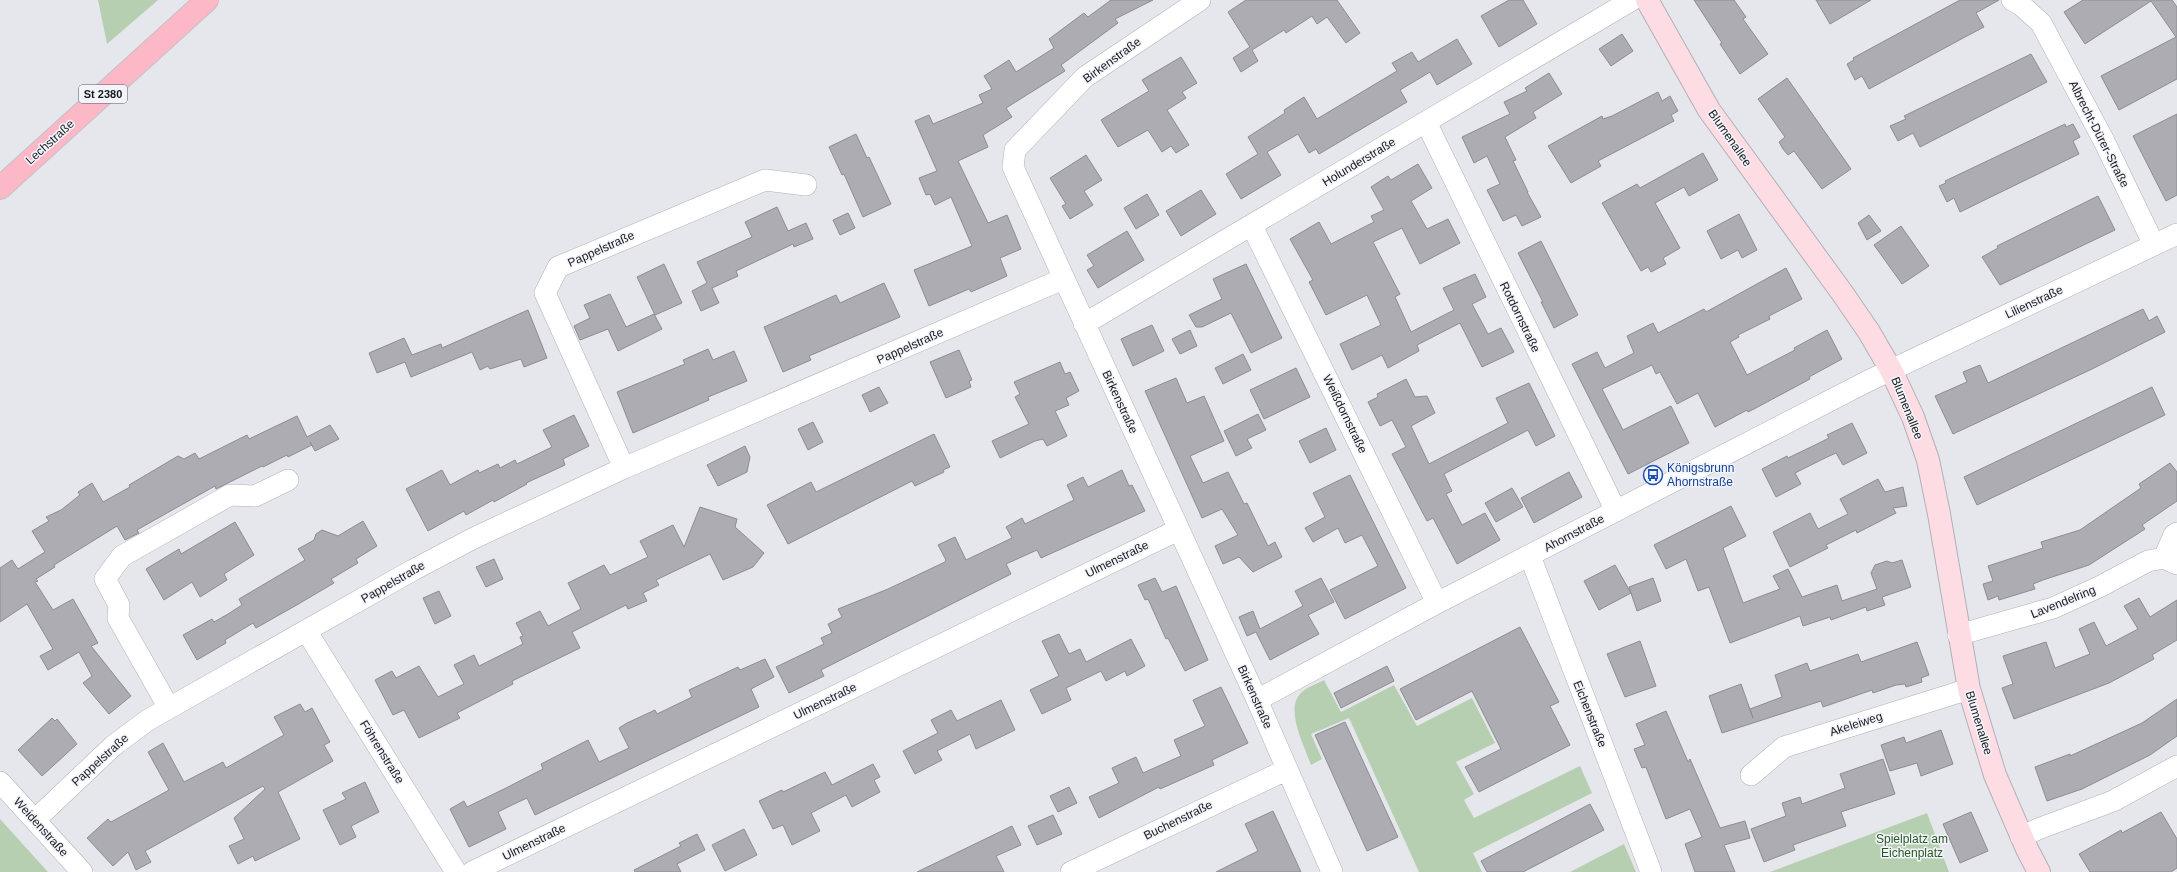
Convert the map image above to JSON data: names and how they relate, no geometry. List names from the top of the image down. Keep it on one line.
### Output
{"streets":{"main road":["St 2380","Lechstraße"],"street":["Birkenstraße","Albrecht-Dürer-Straße","Blumenallee","Holunderstraße","Pappelstraße","Lilienstraße","Rotdornstraße","Weißdornstraße","Ahornstraße","Ulmenstraße","Lavendelring","Eichenstraße","Akeleiweg","Föhrenstraße","Buchenstraße","Weidenstraße"]},"crossings":[["Birkenstraße","Holunderstraße"],["Birkenstraße","Pappelstraße"],["Birkenstraße","Ahornstraße"],["Birkenstraße","Ulmenstraße"],["Birkenstraße","Buchenstraße"],["Albrecht-Dürer-Straße","Lilienstraße"],["Blumenallee","Lilienstraße"],["Blumenallee","Ahornstraße"],["Blumenallee","Lavendelring"],["Blumenallee","Akeleiweg"],["Holunderstraße","Rotdornstraße"],["Holunderstraße","Weißdornstraße"],["Pappelstraße","Föhrenstraße"],["Pappelstraße","Weidenstraße"],["Lilienstraße","Ahornstraße"],["Rotdornstraße","Ahornstraße"],["Weißdornstraße","Ahornstraße"],["Ahornstraße","Eichenstraße"]],"parks":["Spielplatz am Eichenplatz"],"places":{"bus stop":["Königsbrunn Ahornstraße"]}}
